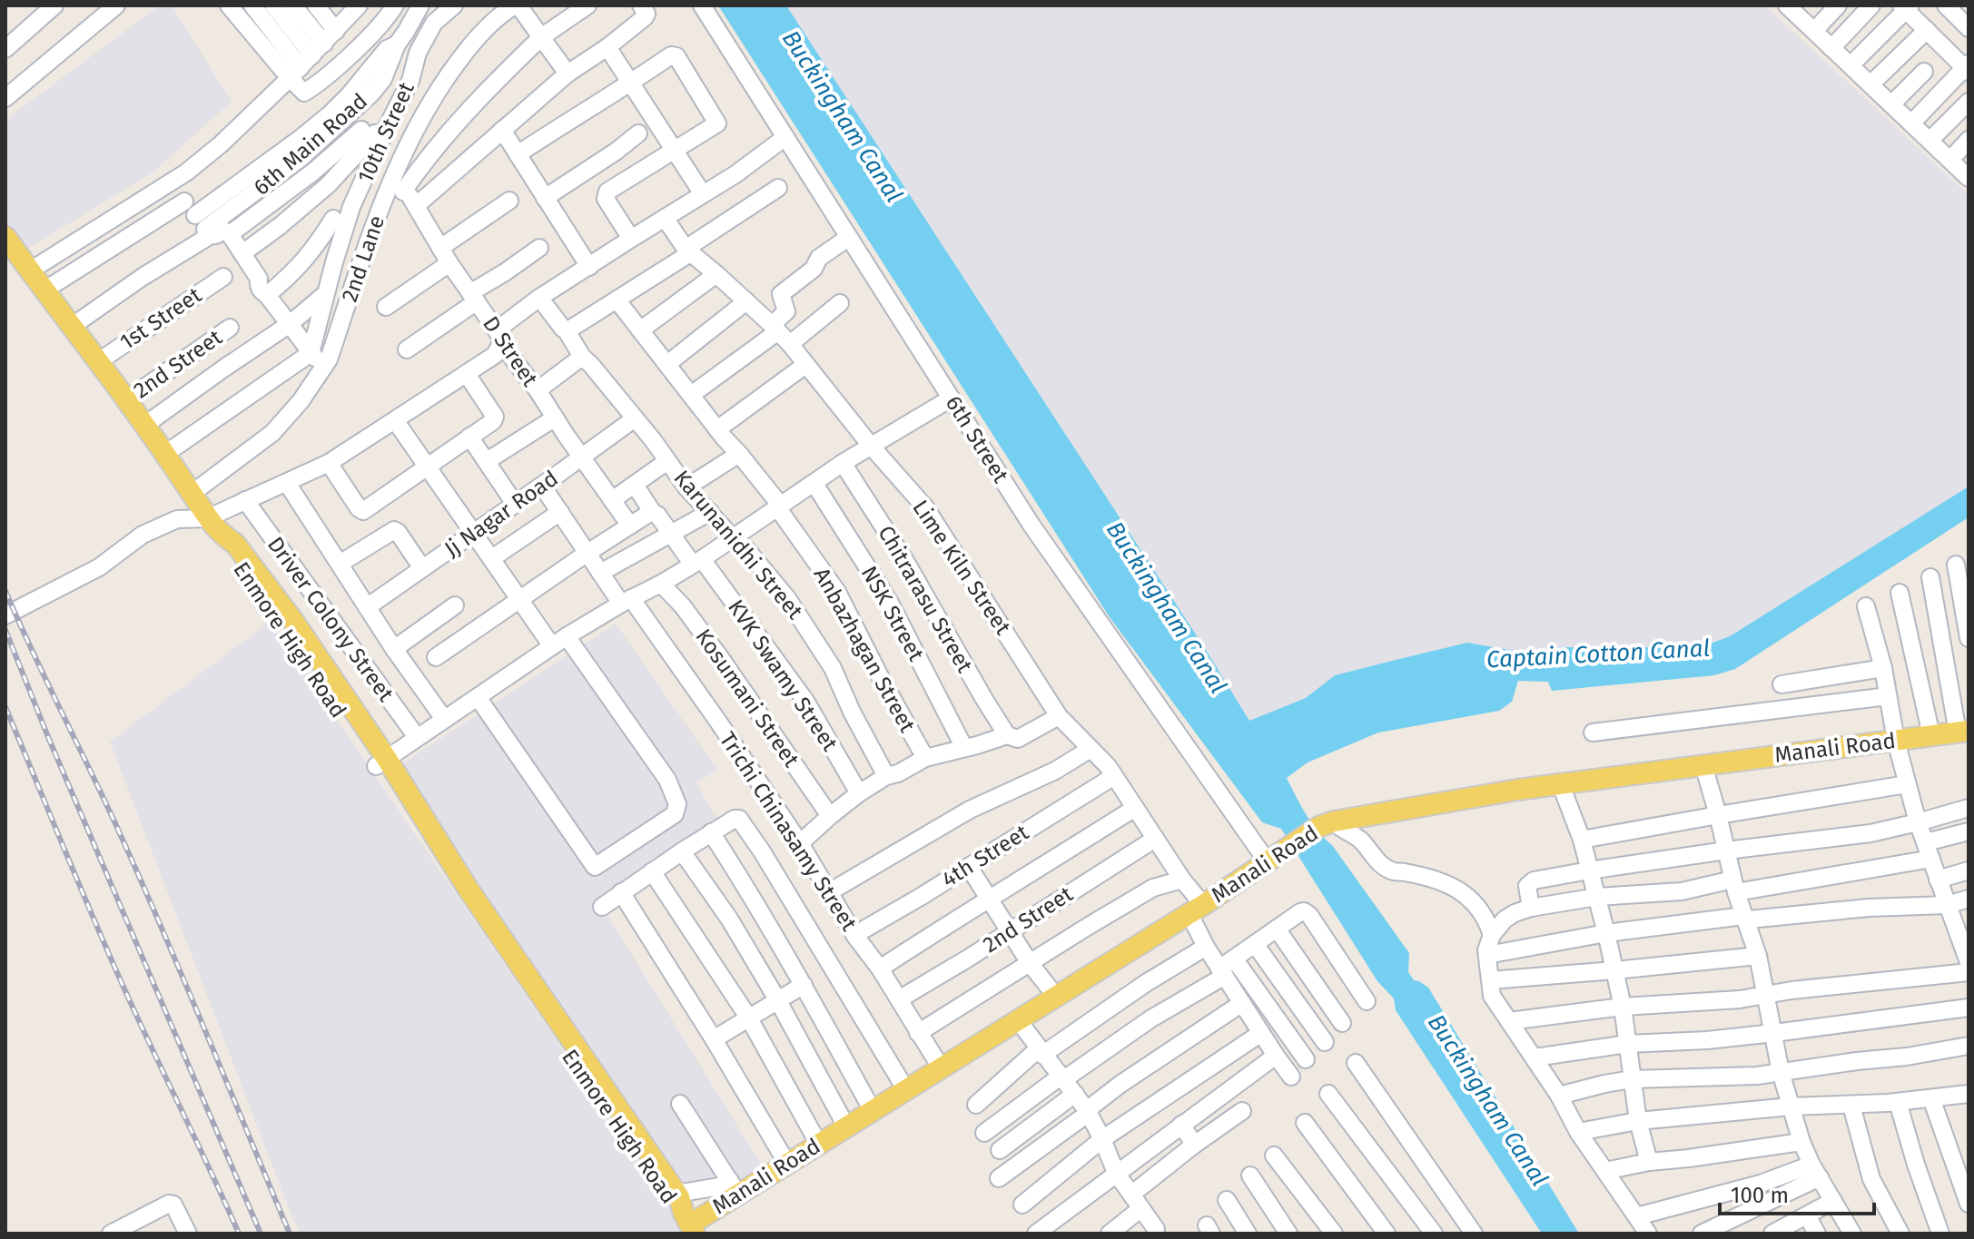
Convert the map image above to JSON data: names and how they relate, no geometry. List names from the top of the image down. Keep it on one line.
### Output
{"streets":{"main road":["Enmore High Road","Manali Road"],"street":["10th Street","6th Main Road","2nd Lane","1st Street","D Street","2nd Street","6th Street","Jj Nagar Road","Karunanidhi Street","Lime Kiln Street","Chitrarasu Street","NSK Street","Driver Colony Street","Anbazhagan Street","KVK Swamy Street","Kosumani Street","Trichi Chinasamy Street","4th Street"]},"crossings":[["6th Main Road","Enmore High Road"],["2nd Lane","D Street"],["2nd Lane","Enmore High Road"],["1st Street","Enmore High Road"],["D Street","Jj Nagar Road"],["2nd Street","Lime Kiln Street"],["2nd Street","Enmore High Road"],["2nd Street","Trichi Chinasamy Street"],["6th Street","Manali Road"],["Jj Nagar Road","Karunanidhi Street"],["Jj Nagar Road","Trichi Chinasamy Street"],["Lime Kiln Street","Manali Road"],["Lime Kiln Street","4th Street"],["Enmore High Road","Manali Road"],["Manali Road","Trichi Chinasamy Street"],["Trichi Chinasamy Street","4th Street"]],"water":["Buckingham Canal","Captain Cotton Canal"],"scale_bar":"100 m"}
